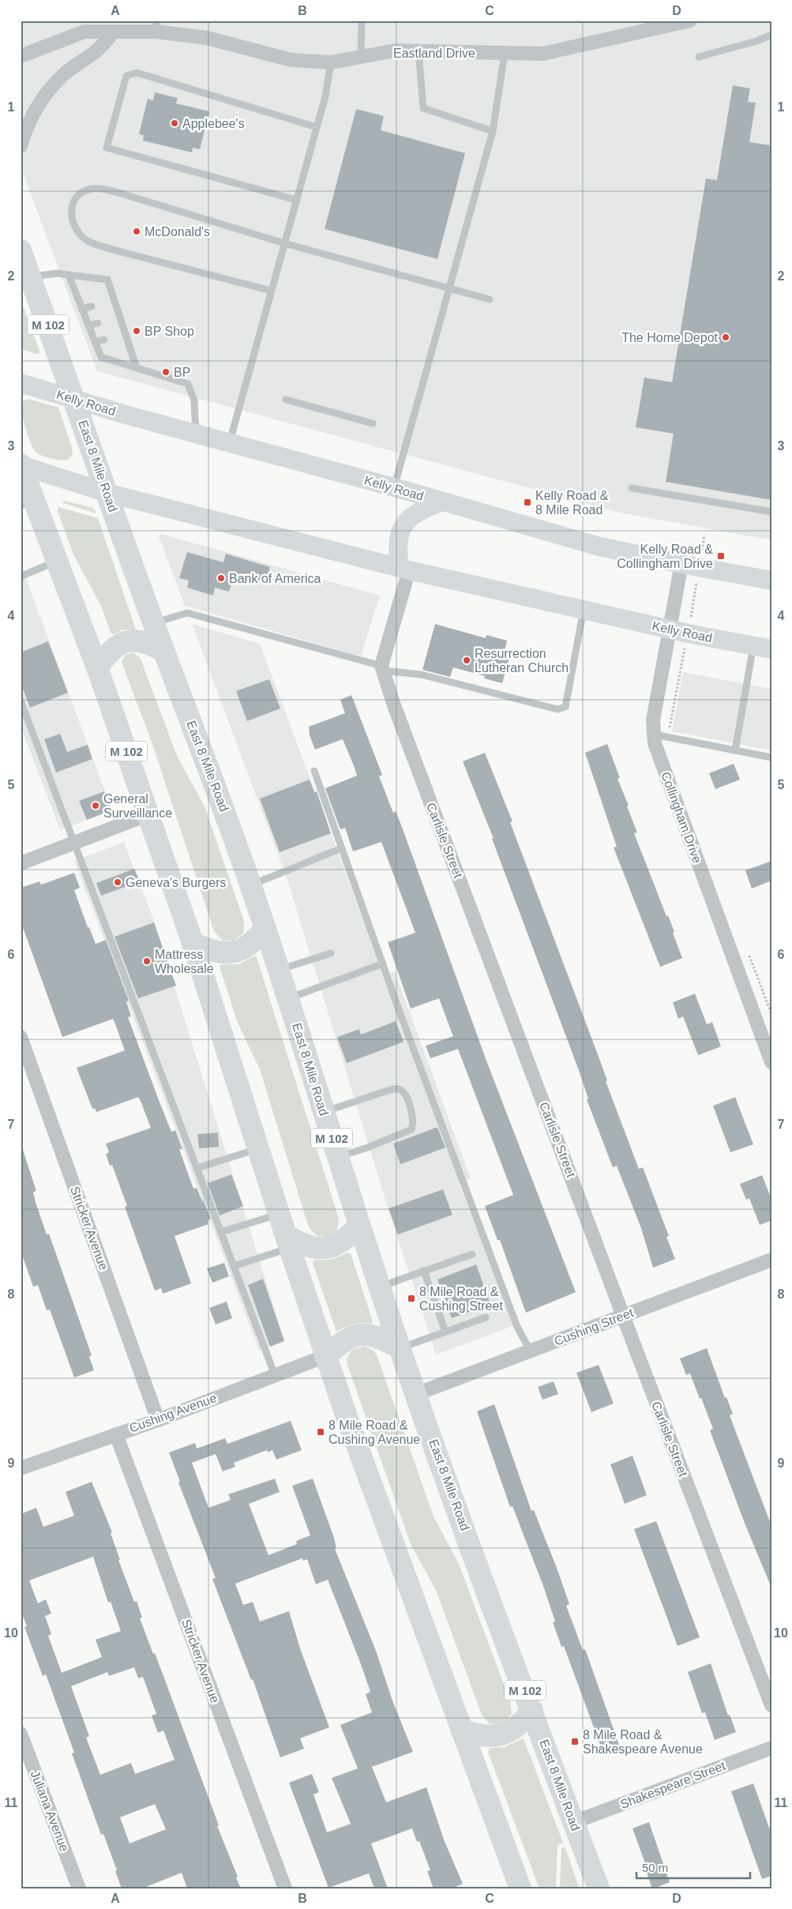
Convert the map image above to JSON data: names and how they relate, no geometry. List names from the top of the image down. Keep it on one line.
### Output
{"streets":{"highway":["M 102","East 8 Mile Road"],"street":["Eastland Drive","Kelly Road","Collingham Drive","Carlisle Street","Stricker Avenue","Cushing Street","Cushing Avenue","Shakespeare Street","Juliana Avenue"]},"crossings":[["M 102","Kelly Road"],["M 102","Cushing Avenue"],["Kelly Road","East 8 Mile Road"],["Kelly Road","Collingham Drive"],["East 8 Mile Road","Cushing Street"],["East 8 Mile Road","Shakespeare Street"],["Carlisle Street","Cushing Street"],["Stricker Avenue","Cushing Avenue"]],"places":{"other":["Applebee's","McDonald's","BP Shop","The Home Depot","BP","Bank of America","Resurrection Lutheran Church","General Surveillance","Geneva's Burgers","Mattress Wholesale"],"transit":["Kelly Road & 8 Mile Road","Kelly Road & Collingham Drive","8 Mile Road & Cushing Street","8 Mile Road & Cushing Avenue","8 Mile Road & Shakespeare Avenue"]},"scale_bar":"50 m","grid":{"columns":["A","B","C","D"],"rows":["1","2","3","4","5","6","7","8","9","10","11"]}}
